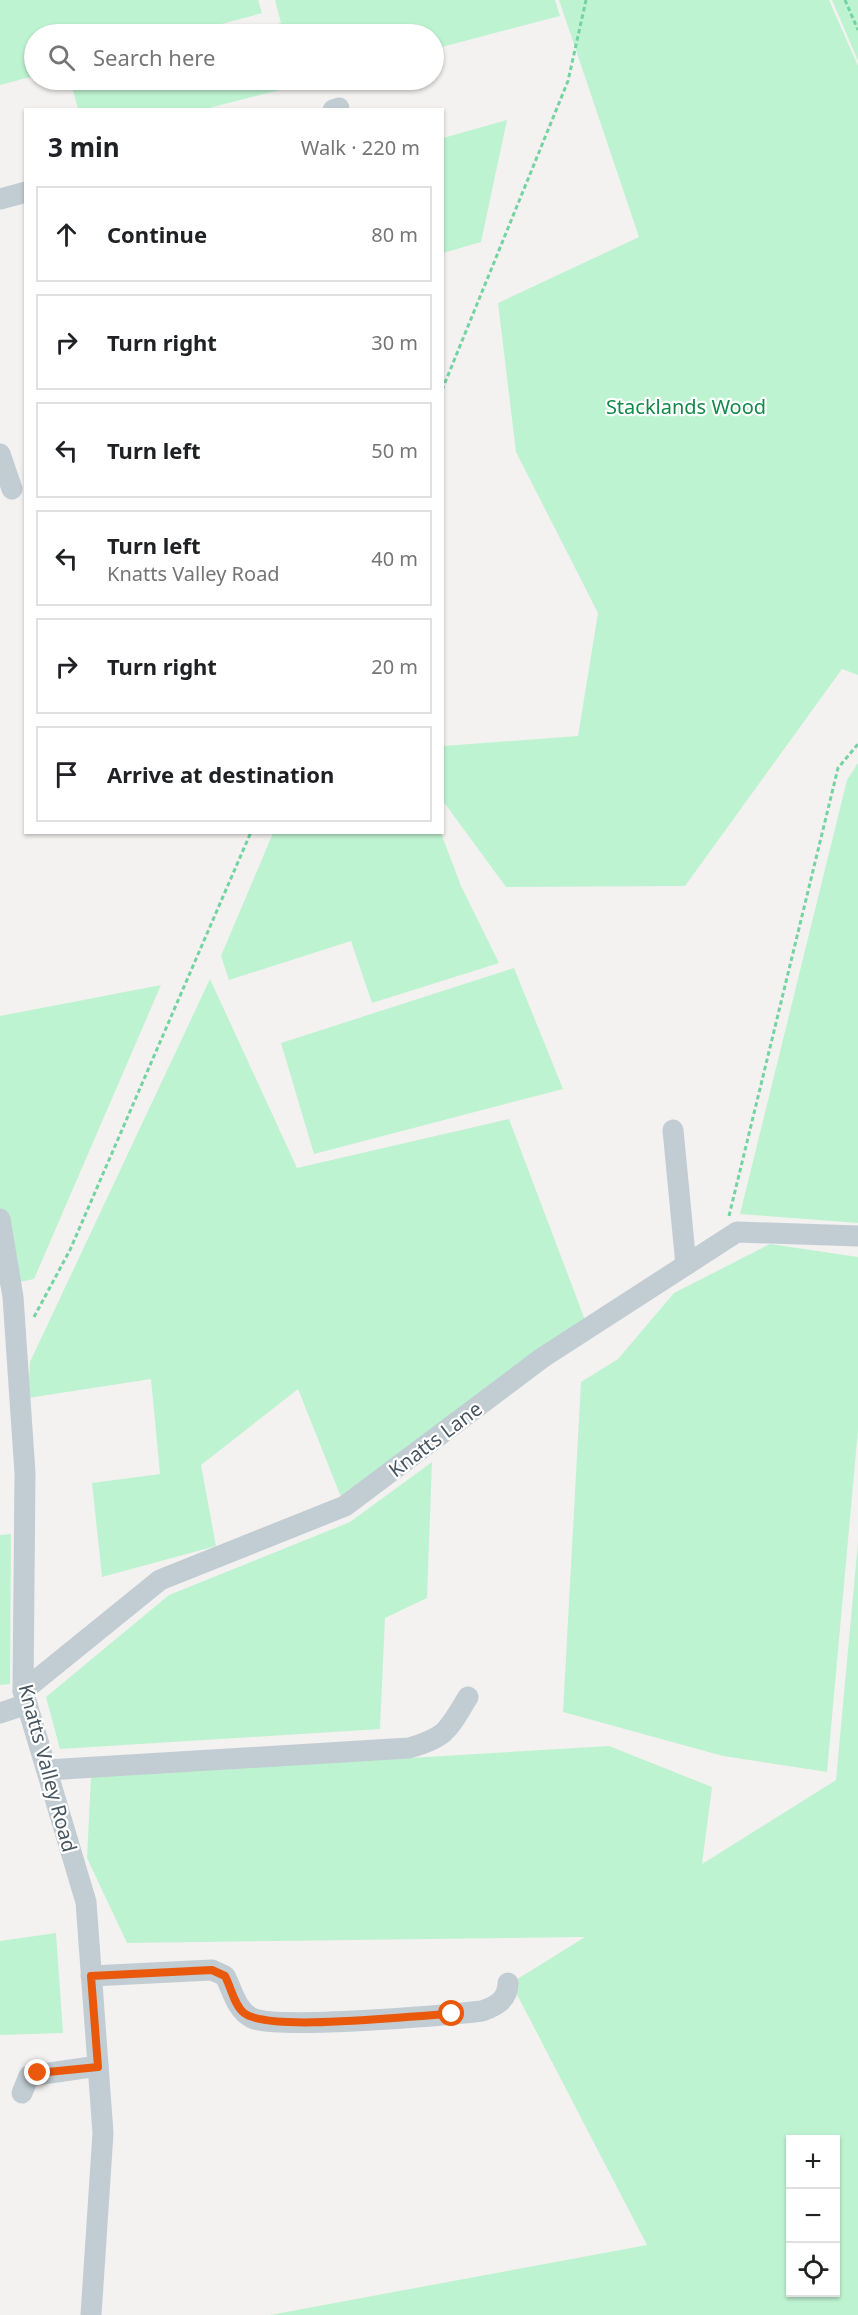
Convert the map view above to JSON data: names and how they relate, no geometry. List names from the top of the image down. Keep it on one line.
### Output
{"streets":{"street":["Knatts Lane","Knatts Valley Road"]},"crossings":[["Knatts Lane","Knatts Valley Road"]],"parks":["Stacklands Wood"],"page":{"search":"Search here","heading":["3 min","Walk · 220 m"],"list":[["Continue","80 m"],["Turn right","30 m"],["Turn left","50 m"],["Turn left","Knatts Valley Road","40 m"],["Turn right","20 m"],"Arrive at destination"],"map_buttons":["+","−"]}}
